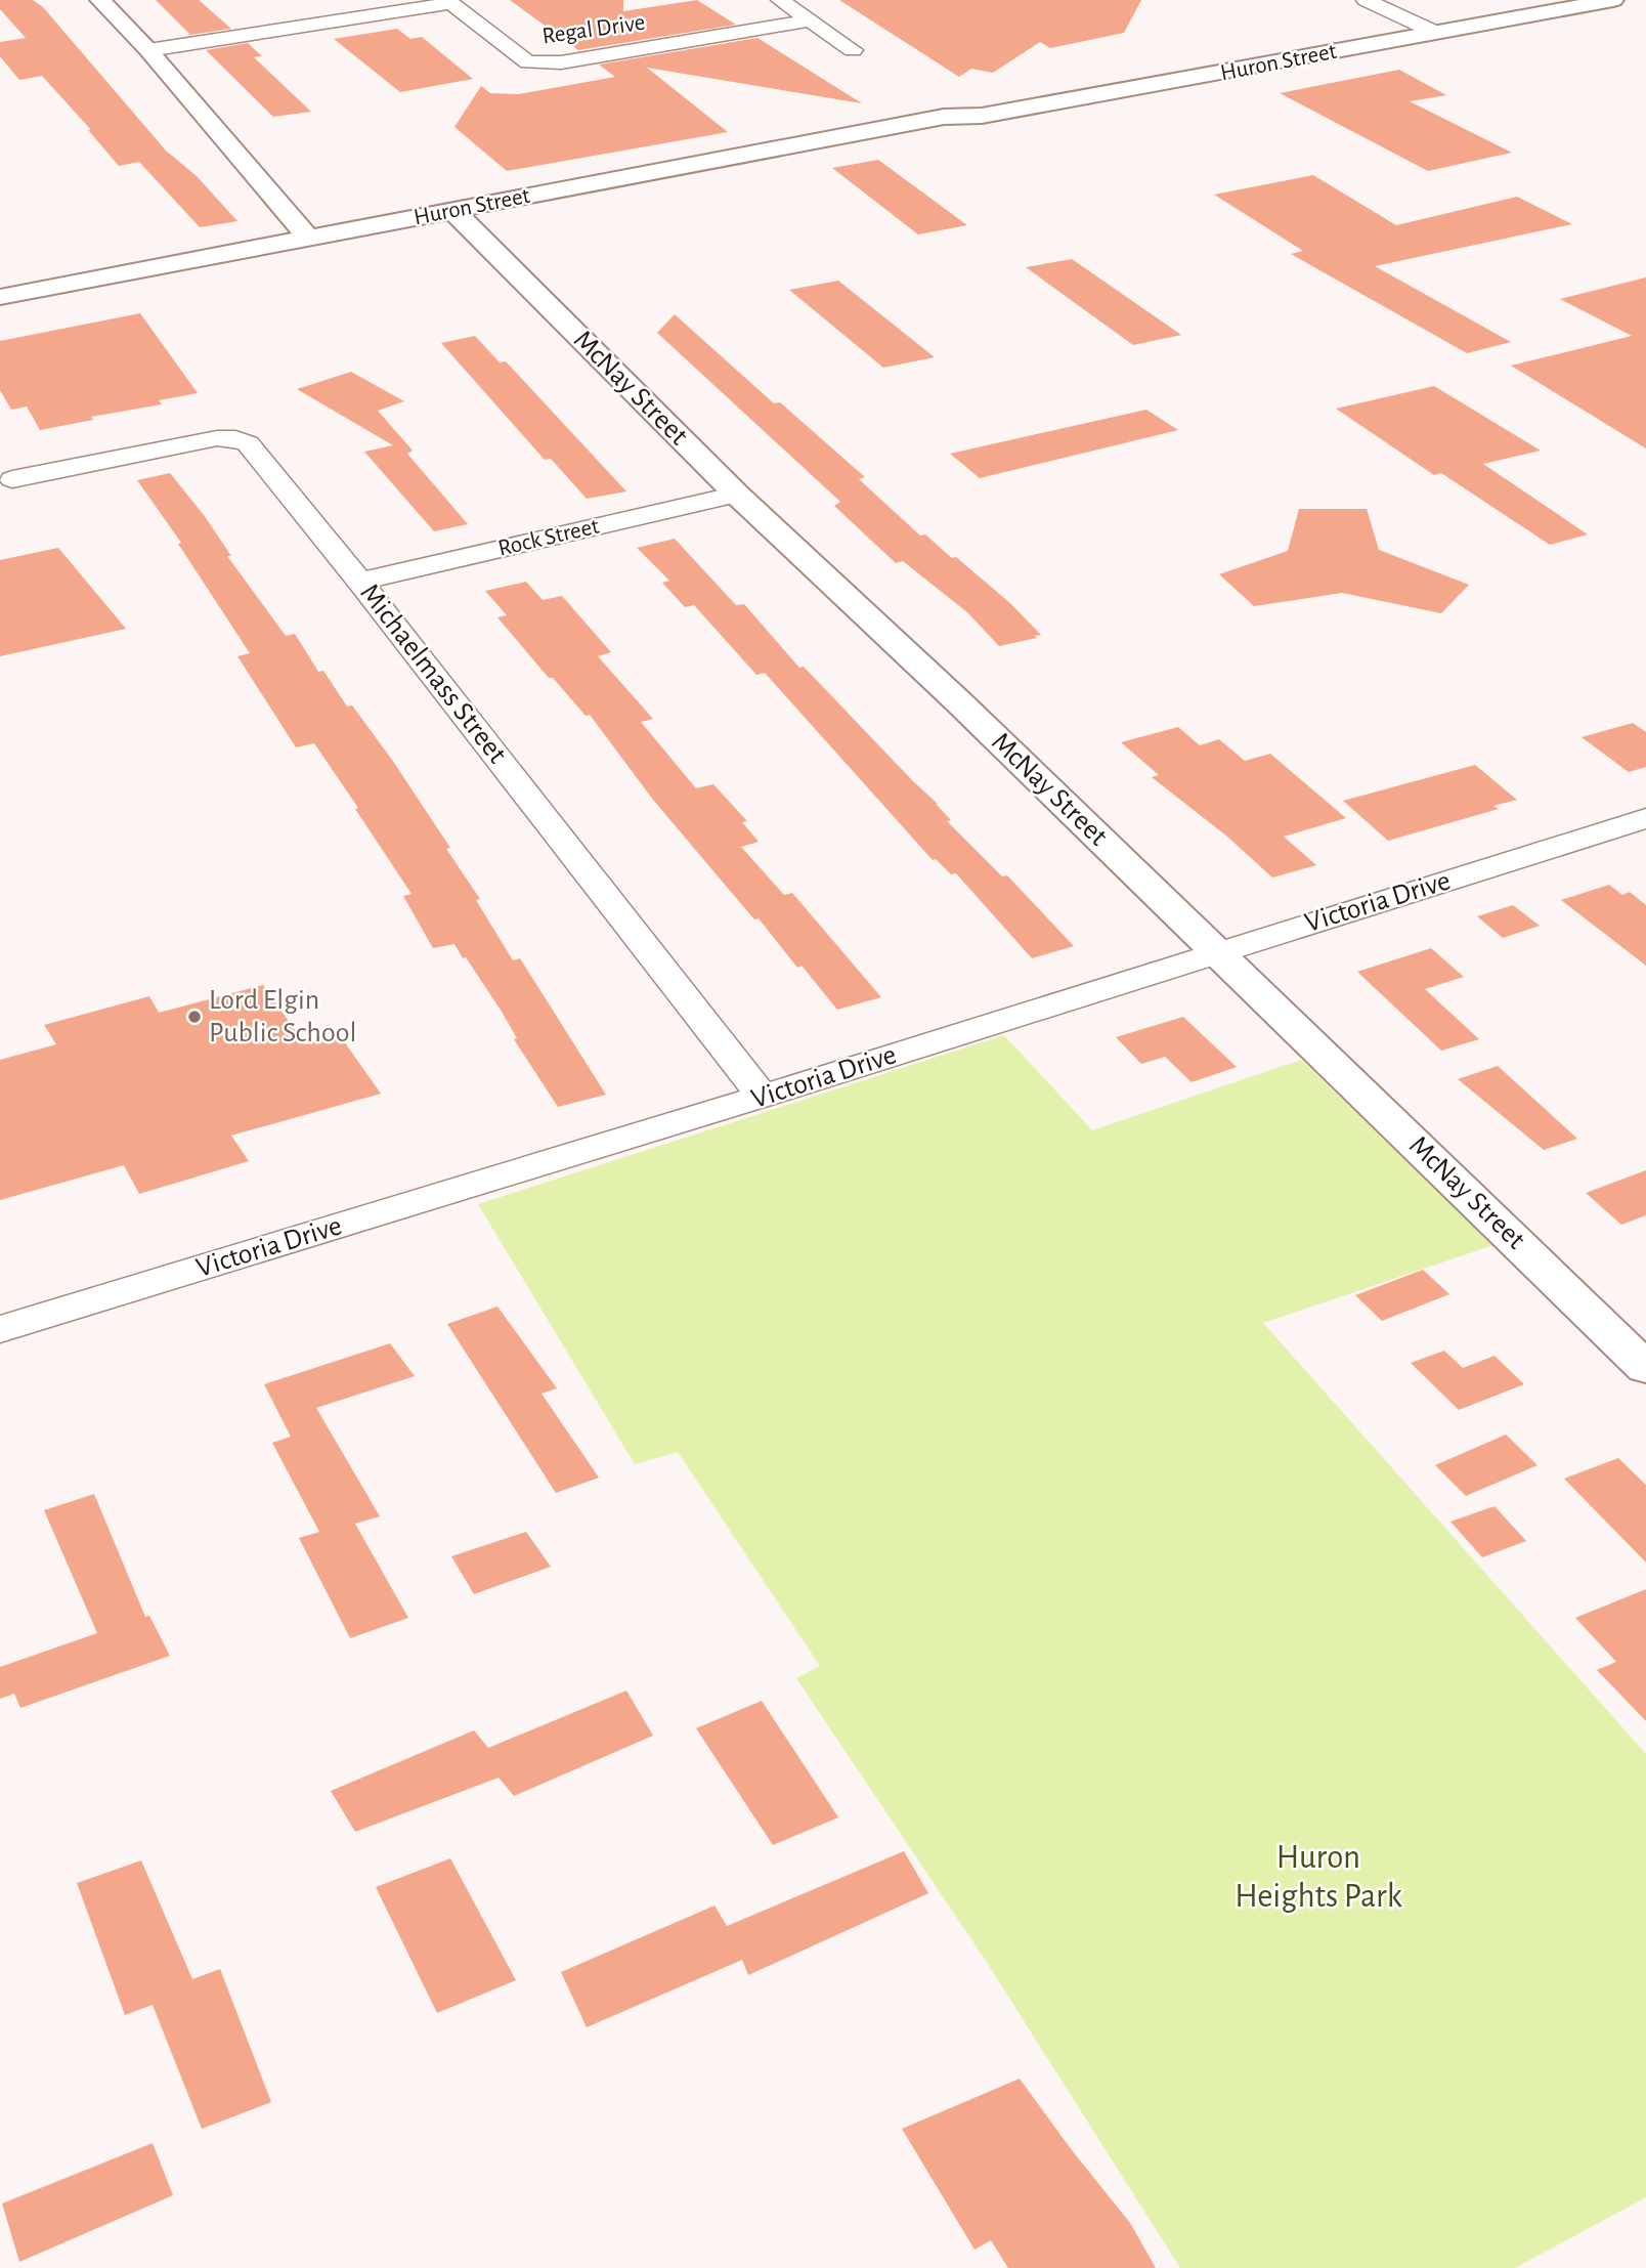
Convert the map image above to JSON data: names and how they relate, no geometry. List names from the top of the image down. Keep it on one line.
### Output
{"streets":{"main road":["Huron Street","McNay Street"],"street":["Regal Drive","Rock Street","Michaelmass Street","Victoria Drive"]},"crossings":[["Huron Street","McNay Street"],["McNay Street","Rock Street"],["McNay Street","Victoria Drive"],["Rock Street","Michaelmass Street"],["Michaelmass Street","Victoria Drive"]],"parks":["Huron Heights Park"],"places":["Lord Elgin Public School"]}
